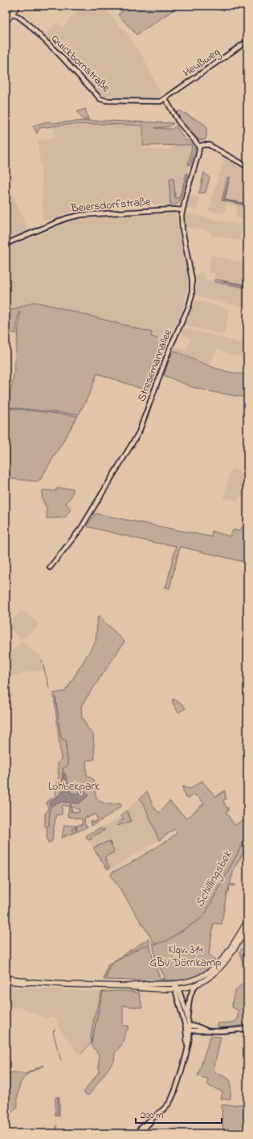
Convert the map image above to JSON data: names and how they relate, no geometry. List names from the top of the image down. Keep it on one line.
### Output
{"streets":{"street":["Heußweg","Quickbornstraße","Beiersdorfstraße","Stresemannallee"]},"crossings":[["Heußweg","Quickbornstraße"],["Beiersdorfstraße","Stresemannallee"]],"water":["Schillingsbek"],"parks":["Lohbekpark","Klgv. 314 GBV Dörnkamp"],"scale_bar":"200 m"}
